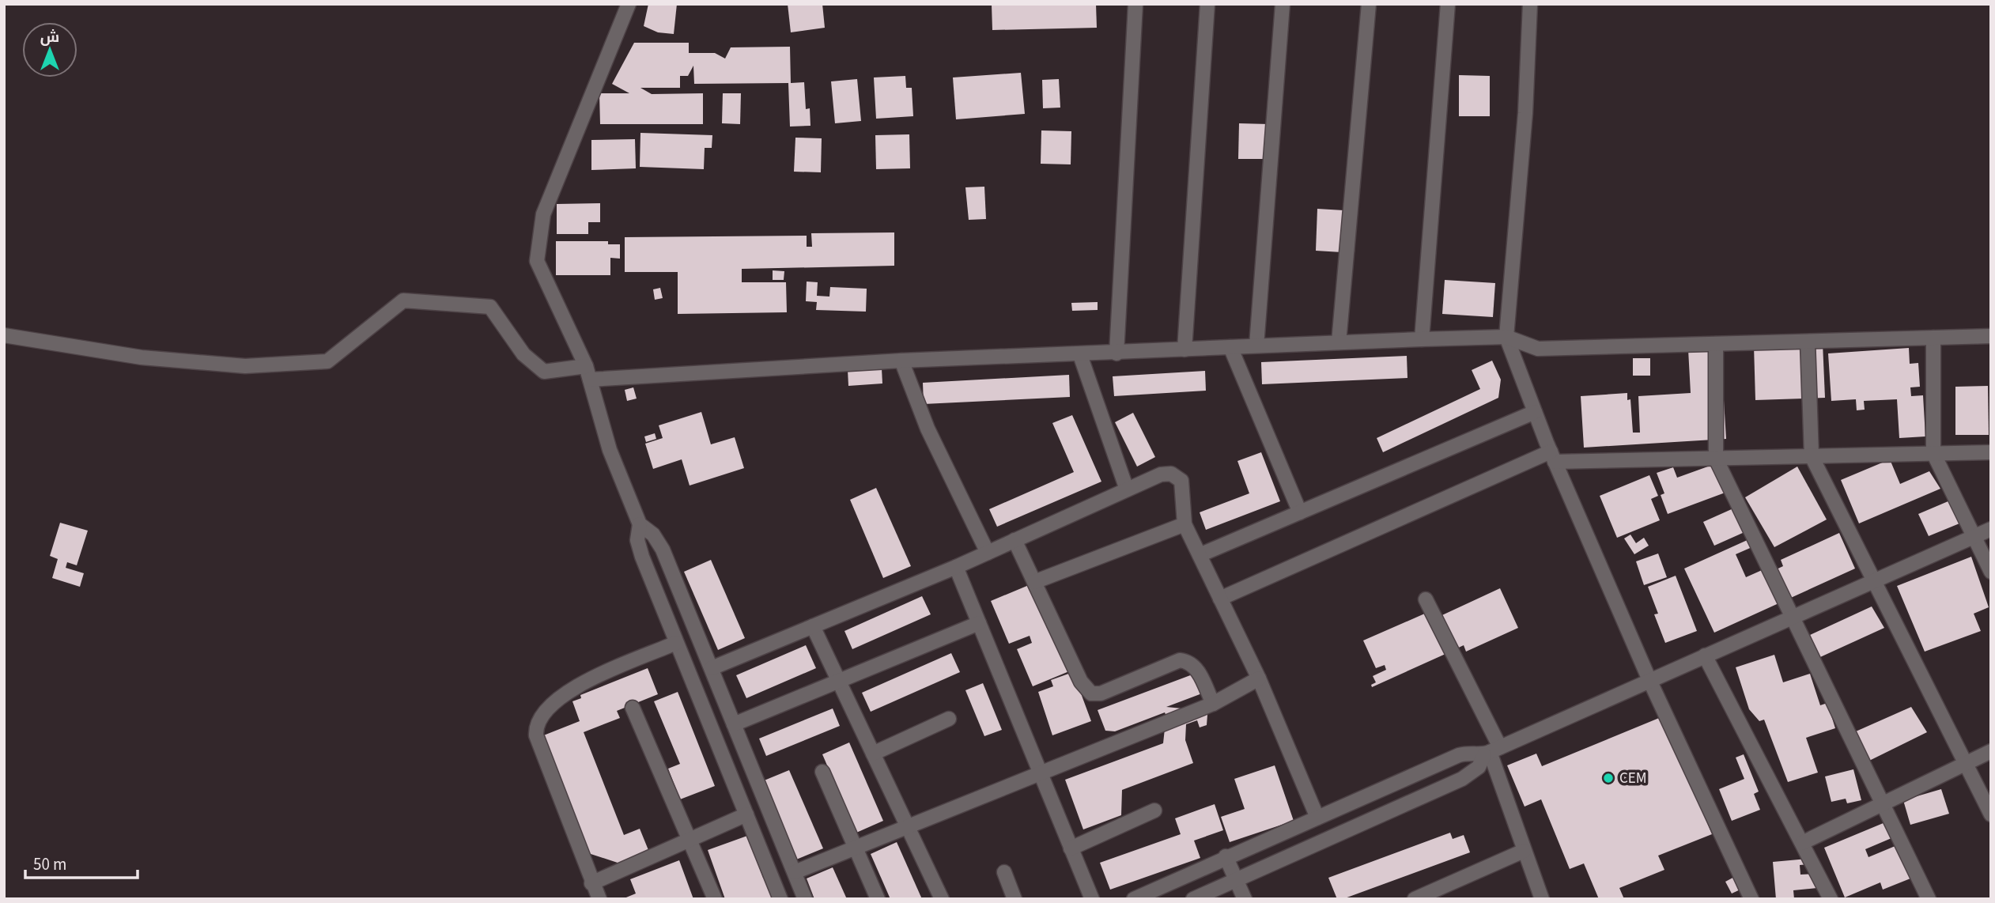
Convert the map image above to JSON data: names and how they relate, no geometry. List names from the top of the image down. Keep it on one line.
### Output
{"places":["CEM"],"scale_bar":"50 m","north":"top"}
